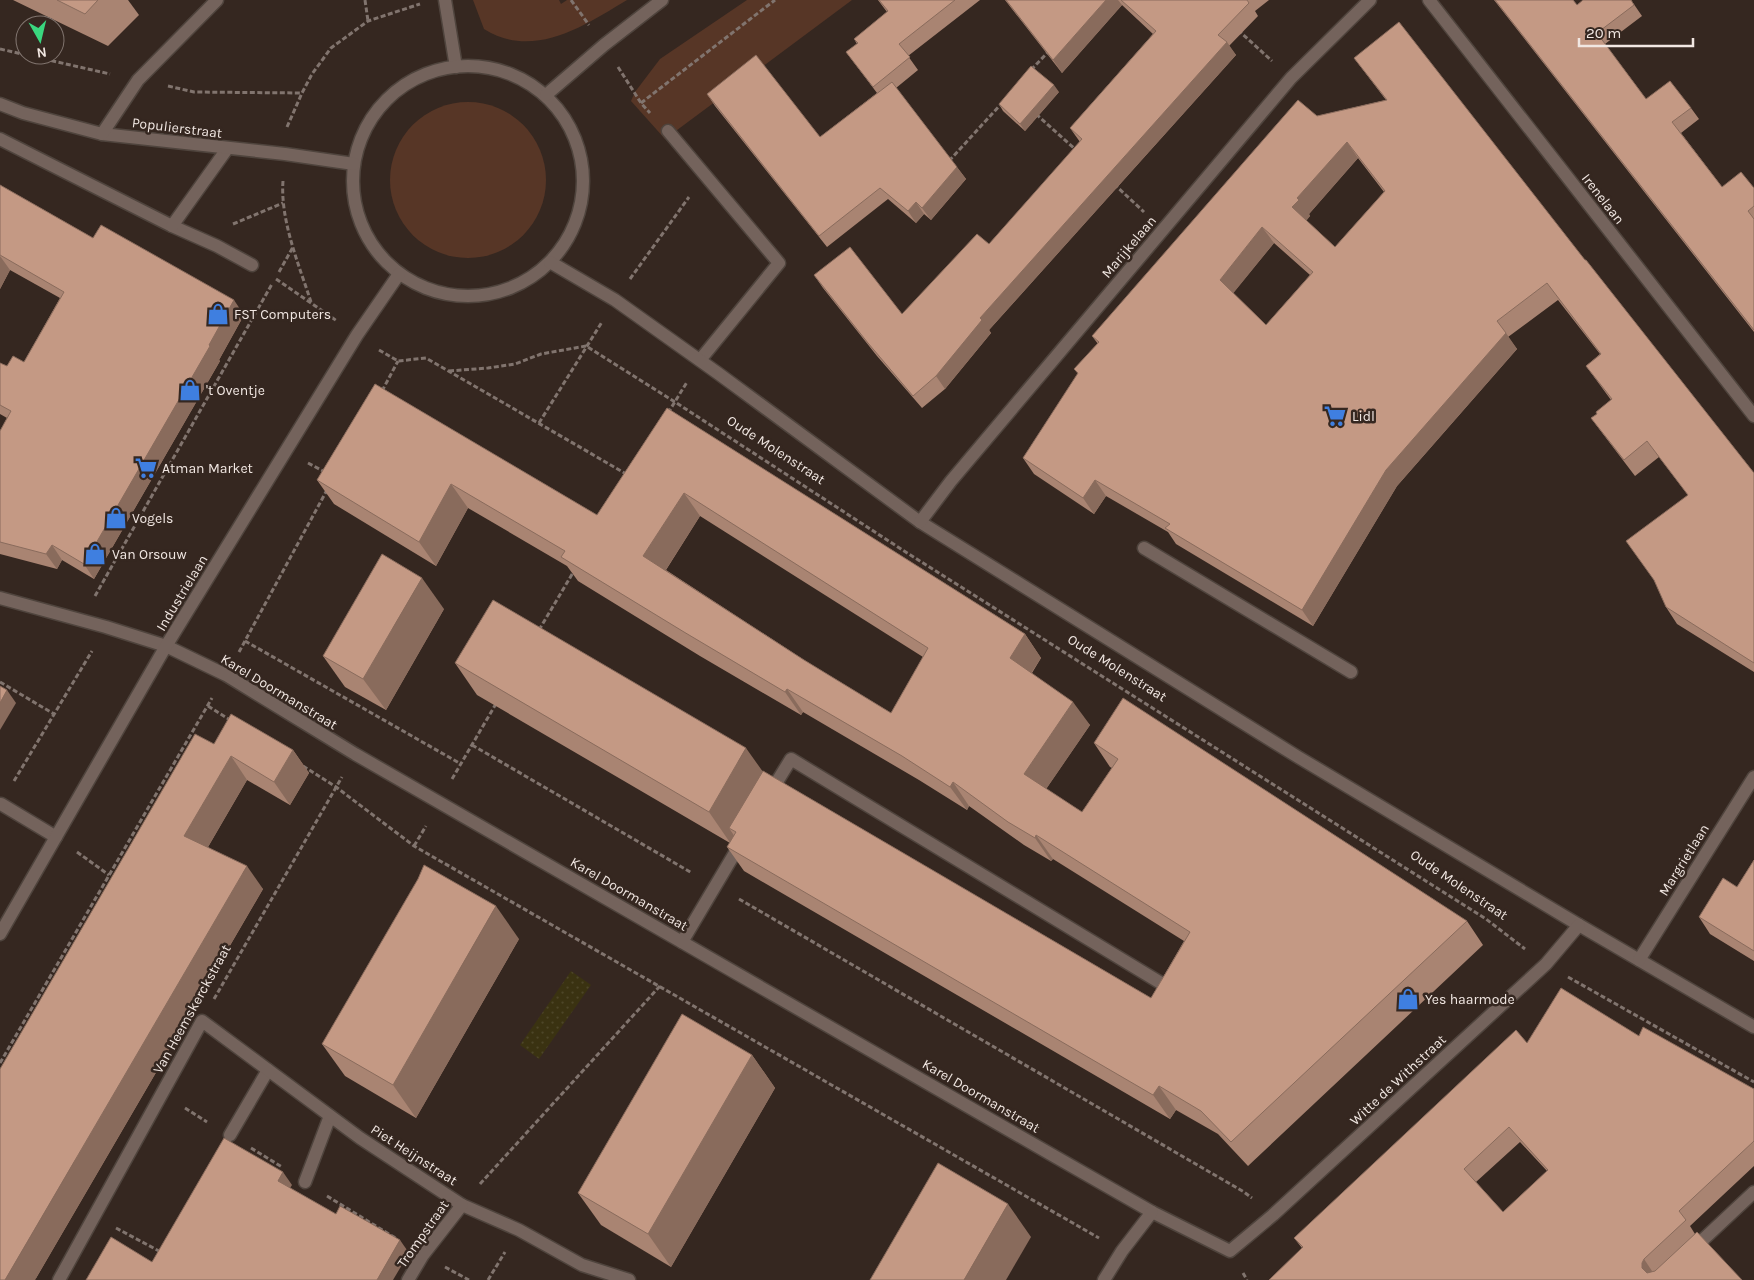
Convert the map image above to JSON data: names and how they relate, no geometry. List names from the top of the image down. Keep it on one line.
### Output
{"streets":{"street":["Populierstraat","Irenelaan","Marijkelaan","Oude Molenstraat","Industrielaan","Karel Doormanstraat","Margrietlaan","Van Heemskerckstraat","Witte de Withstraat","Piet Heijnstraat","Trompstraat"]},"crossings":[["Marijkelaan","Oude Molenstraat"],["Oude Molenstraat","Margrietlaan"],["Oude Molenstraat","Witte de Withstraat"],["Industrielaan","Karel Doormanstraat"],["Karel Doormanstraat","Van Heemskerckstraat"],["Karel Doormanstraat","Witte de Withstraat"],["Van Heemskerckstraat","Piet Heijnstraat"],["Piet Heijnstraat","Trompstraat"]],"places":{"shop":["FST Computers","'t Oventje","Vogels","Van Orsouw","Yes haarmode"],"supermarket":["Lidl","Atman Market"]},"scale_bar":"20 m","north":"bottom"}
